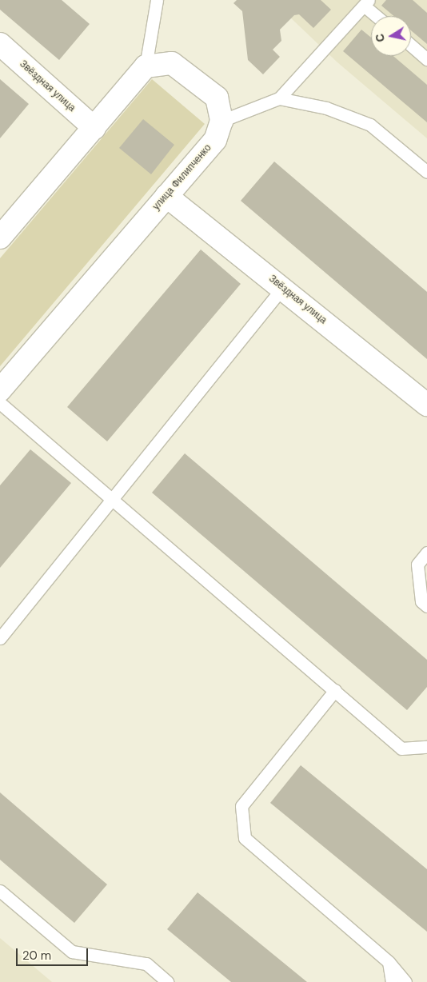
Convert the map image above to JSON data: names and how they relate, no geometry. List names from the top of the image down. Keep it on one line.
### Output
{"streets":{"street":["Звёздная улица","улица Филипченко"]},"crossings":[["Звёздная улица","улица Филипченко"]],"scale_bar":"20 m","north":"left"}
